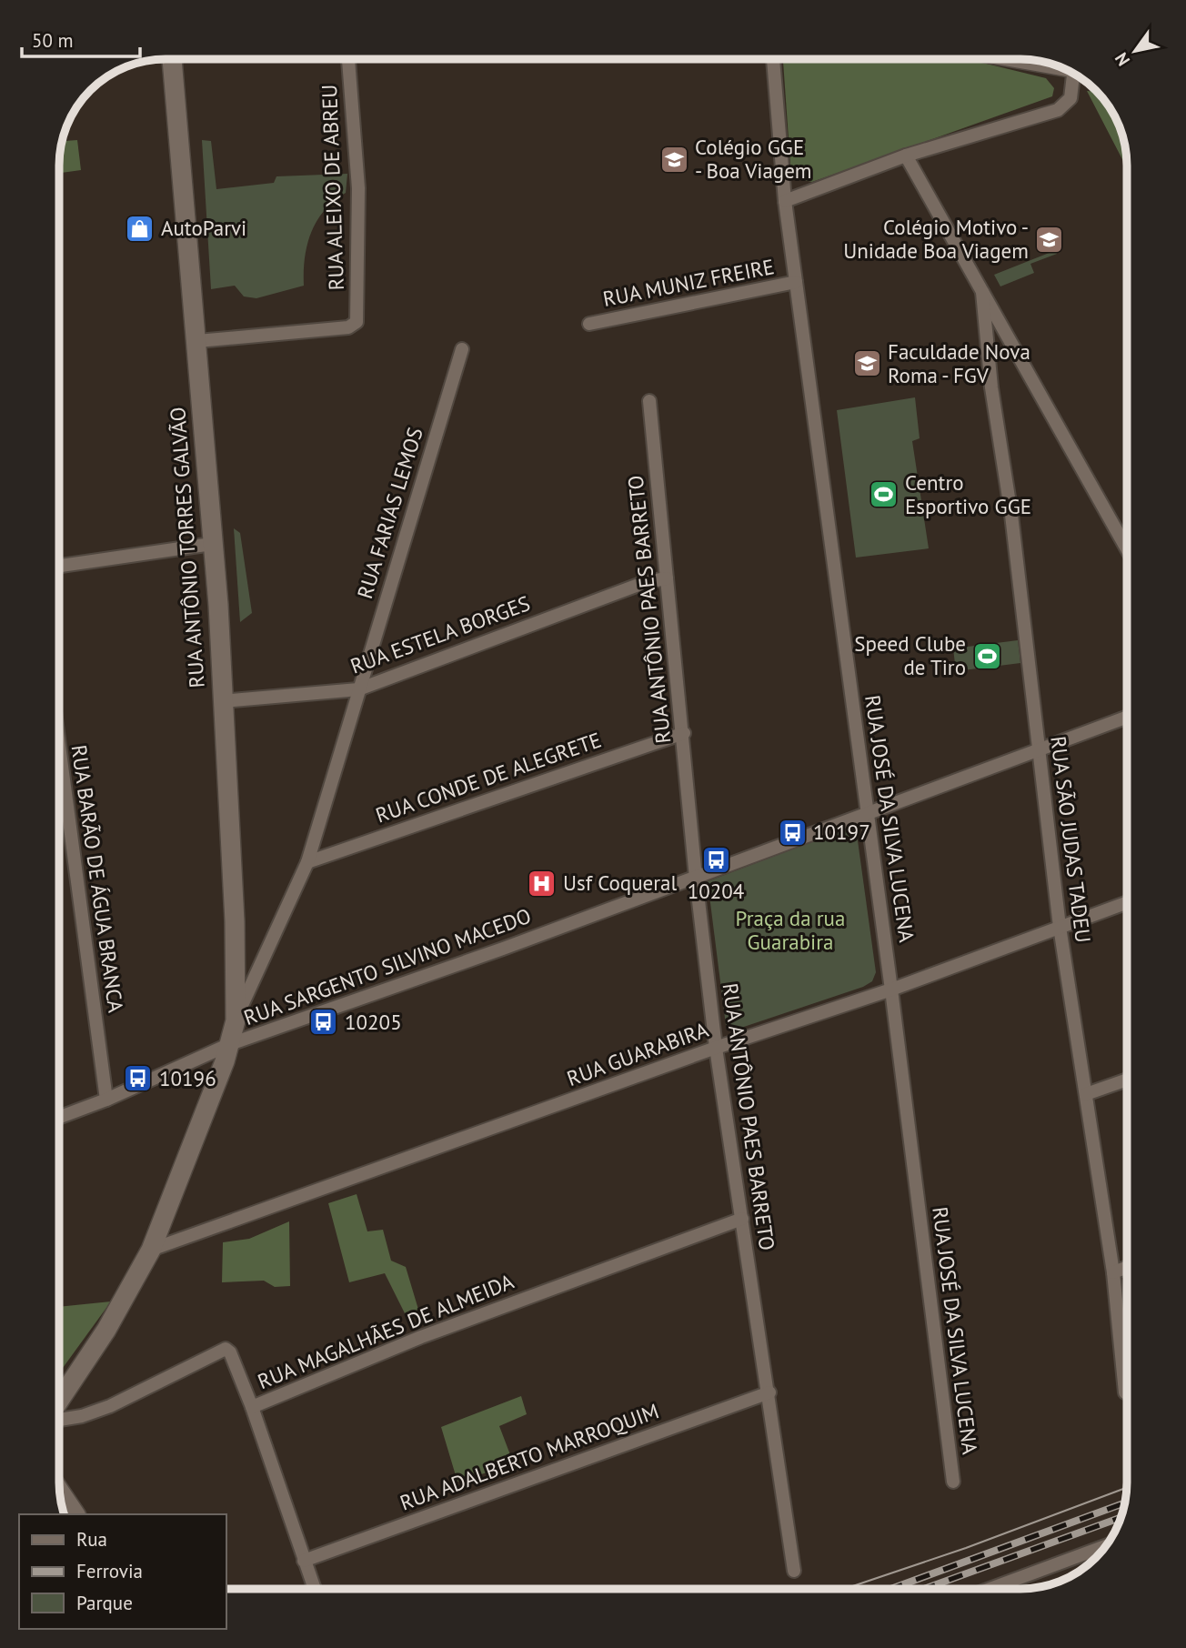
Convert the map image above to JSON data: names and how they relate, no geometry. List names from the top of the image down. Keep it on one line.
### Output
{"streets":{"main road":["RUA ANTÔNIO TORRES GALVÃO"],"street":["RUA ALEIXO DE ABREU","RUA MUNIZ FREIRE","RUA FARIAS LEMOS","RUA ANTÔNIO PAES BARRETO","RUA ESTELA BORGES","RUA CONDE DE ALEGRETE","RUA JOSÉ DA SILVA LUCENA","RUA SÃO JUDAS TADEU","RUA BARÃO DE ÁGUA BRANCA","RUA SARGENTO SILVINO MACEDO","RUA GUARABIRA","RUA MAGALHÃES DE ALMEIDA","RUA ADALBERTO MARROQUIM"]},"crossings":[["RUA ALEIXO DE ABREU","RUA ANTÔNIO TORRES GALVÃO"],["RUA MUNIZ FREIRE","RUA JOSÉ DA SILVA LUCENA"],["RUA FARIAS LEMOS","RUA ANTÔNIO TORRES GALVÃO"],["RUA FARIAS LEMOS","RUA ESTELA BORGES"],["RUA FARIAS LEMOS","RUA CONDE DE ALEGRETE"],["RUA ANTÔNIO TORRES GALVÃO","RUA ESTELA BORGES"],["RUA ANTÔNIO TORRES GALVÃO","RUA SARGENTO SILVINO MACEDO"],["RUA ANTÔNIO TORRES GALVÃO","RUA GUARABIRA"],["RUA ANTÔNIO PAES BARRETO","RUA ESTELA BORGES"],["RUA ANTÔNIO PAES BARRETO","RUA CONDE DE ALEGRETE"],["RUA ANTÔNIO PAES BARRETO","RUA SARGENTO SILVINO MACEDO"],["RUA ANTÔNIO PAES BARRETO","RUA GUARABIRA"],["RUA ANTÔNIO PAES BARRETO","RUA MAGALHÃES DE ALMEIDA"],["RUA ANTÔNIO PAES BARRETO","RUA ADALBERTO MARROQUIM"],["RUA JOSÉ DA SILVA LUCENA","RUA SARGENTO SILVINO MACEDO"],["RUA JOSÉ DA SILVA LUCENA","RUA GUARABIRA"],["RUA SÃO JUDAS TADEU","RUA SARGENTO SILVINO MACEDO"],["RUA SÃO JUDAS TADEU","RUA GUARABIRA"],["RUA BARÃO DE ÁGUA BRANCA","RUA SARGENTO SILVINO MACEDO"]],"parks":["Praça da rua Guarabira"],"places":{"school or university":["Colégio GGE - Boa Viagem","Colégio Motivo - Unidade Boa Viagem","Faculdade Nova Roma - FGV"],"shop":["AutoParvi"],"sports":["Centro Esportivo GGE","Speed Clube de Tiro"],"bus stop":["10197","10204","10205","10196"],"hospital":["Usf Coqueral"]},"legend":["Rua","Ferrovia","Parque"],"scale_bar":"50 m","north":"bottom left"}
